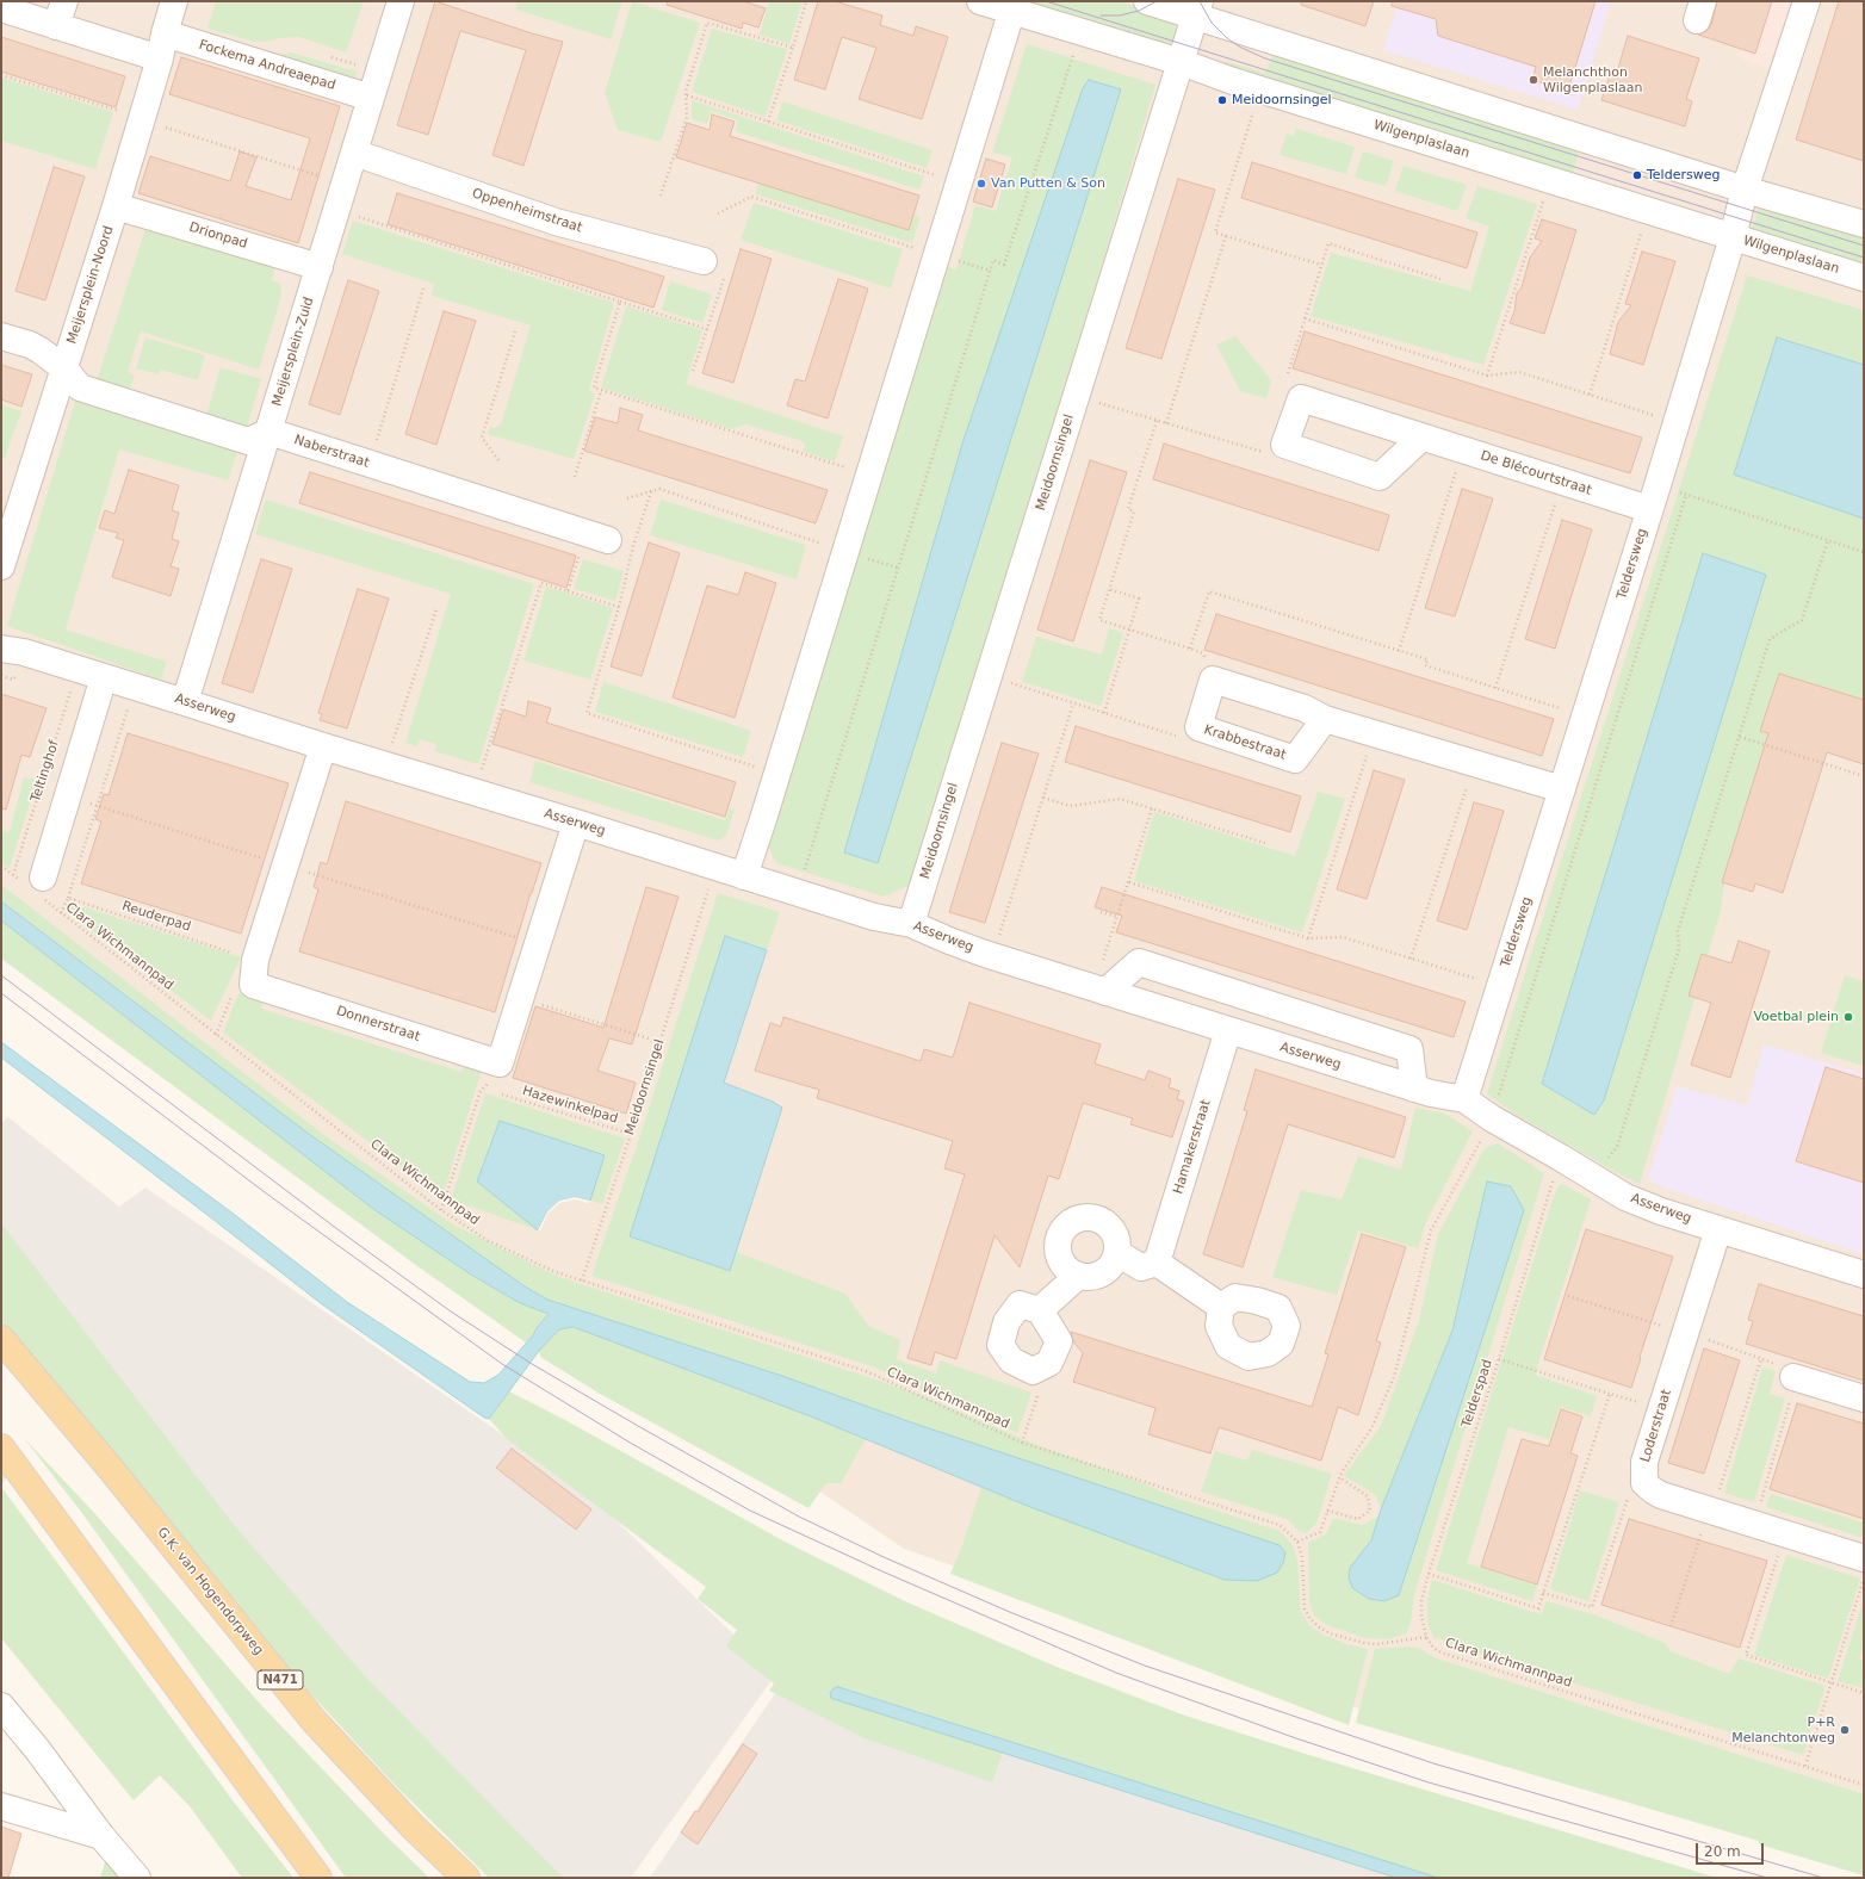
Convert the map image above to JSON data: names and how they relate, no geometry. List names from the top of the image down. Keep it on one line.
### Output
{"streets":{"main road":["G.K. van Hogendorpweg","N471"],"street":["Fockema Andreaepad","Wilgenplaslaan","Oppenheimstraat","Drionpad","Meijersplein-Noord","Meijersplein-Zuid","Naberstraat","Meidoornsingel","De Blécourtstraat","Teldersweg","Asserweg","Krabbestraat","Donnerstraat","Hamakerstraat","Loderstraat"],"path":["Teltinghof","Reuderpad","Clara Wichmannpad","Hazewinkelpad","Telderspad"]},"crossings":[["Fockema Andreaepad","Meijersplein-Noord"],["Fockema Andreaepad","Meijersplein-Zuid"],["Wilgenplaslaan","Meidoornsingel"],["Wilgenplaslaan","Teldersweg"],["Oppenheimstraat","Meijersplein-Zuid"],["Drionpad","Meijersplein-Noord"],["Drionpad","Meijersplein-Zuid"],["Meijersplein-Zuid","Naberstraat"],["Meijersplein-Zuid","Asserweg"],["Meidoornsingel","Asserweg"],["Meidoornsingel","Clara Wichmannpad"],["Meidoornsingel","Hazewinkelpad"],["De Blécourtstraat","Teldersweg"],["Teldersweg","Asserweg"],["Teldersweg","Krabbestraat"],["Asserweg","Teltinghof"],["Asserweg","Hamakerstraat"],["Asserweg","Telderspad"],["Asserweg","Loderstraat"],["Reuderpad","Donnerstraat"],["Clara Wichmannpad","Telderspad"]],"places":["Melanchthon Wilgenplaslaan","Meidoornsingel","Teldersweg","Van Putten & Son","Voetbal plein","P+R Melanchtonweg"],"scale_bar":"20 m"}
